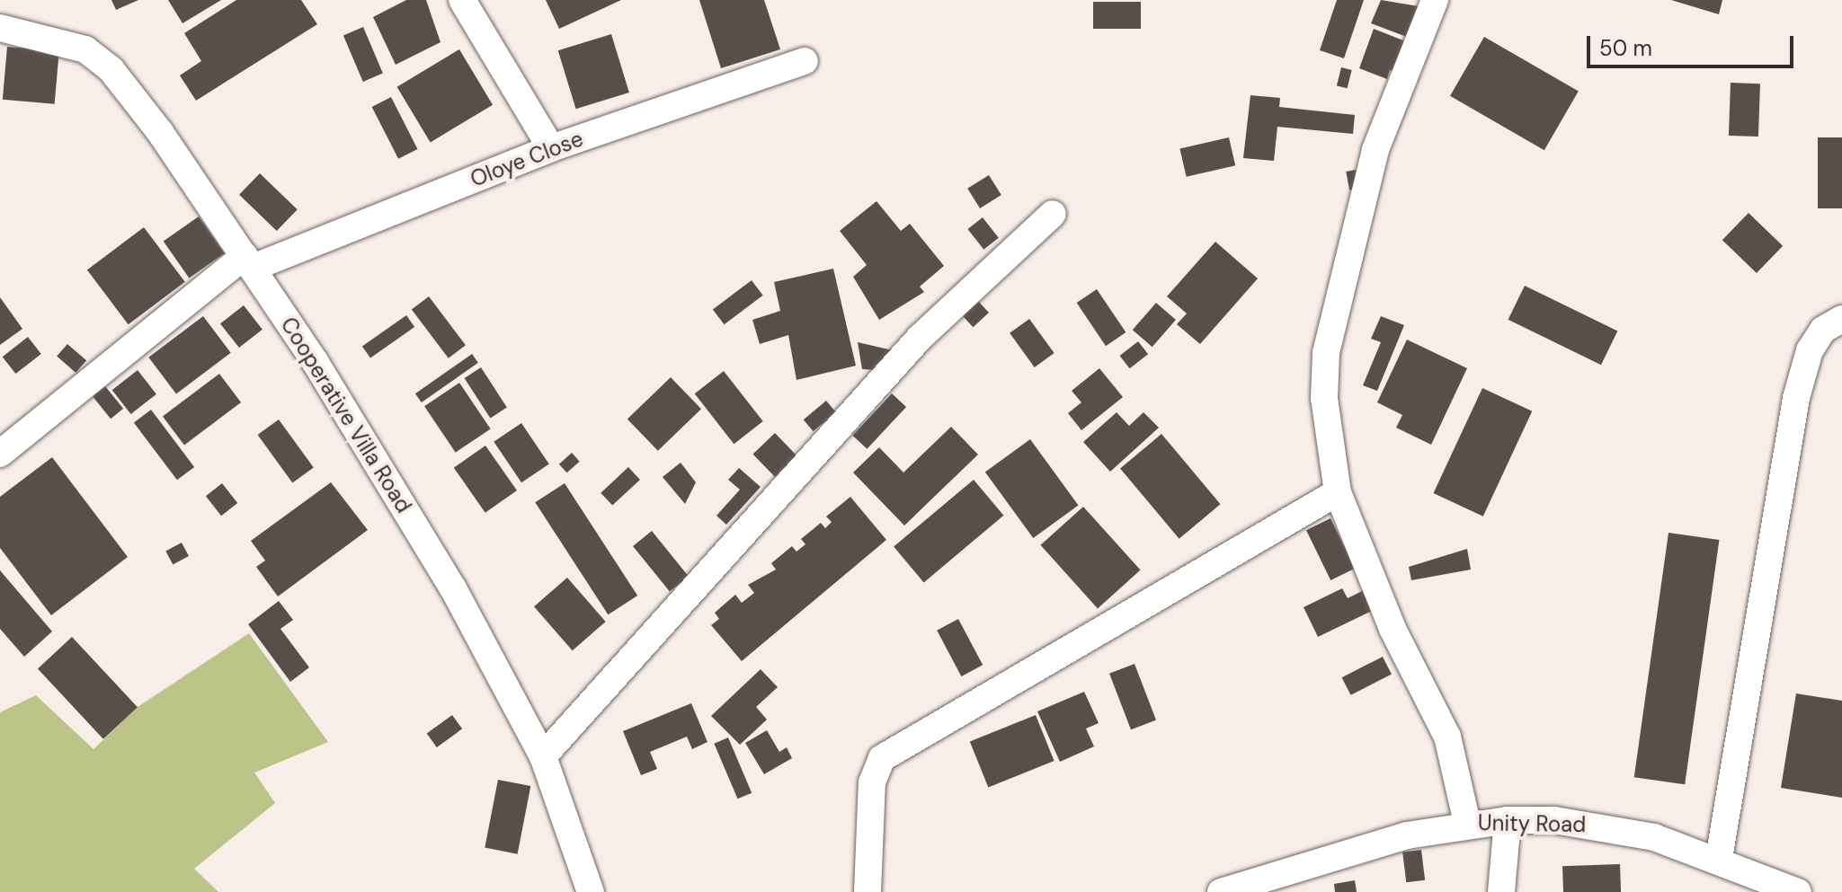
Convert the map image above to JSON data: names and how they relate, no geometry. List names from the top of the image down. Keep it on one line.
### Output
{"streets":{"street":["Oloye Close","Cooperative Villa Road","Unity Road"]},"crossings":[["Oloye Close","Cooperative Villa Road"]],"scale_bar":"50 m"}
